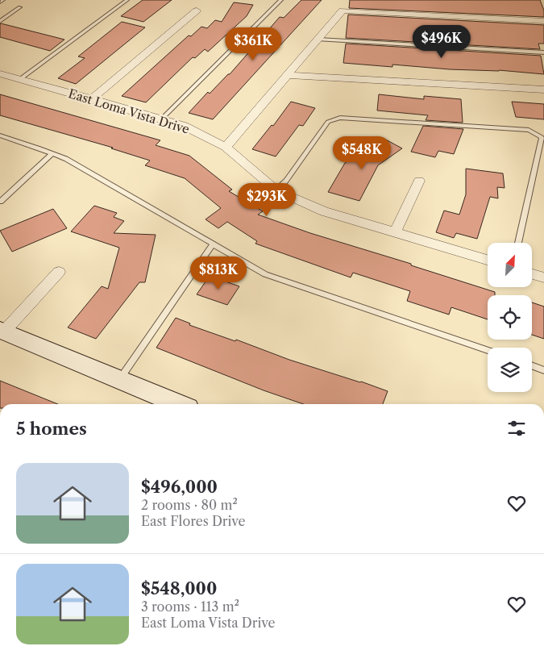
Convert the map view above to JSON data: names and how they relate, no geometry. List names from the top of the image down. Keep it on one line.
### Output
{"streets":{"street":["East Loma Vista Drive"]},"north":"top right","page":{"price":["$496K","$361K","$548K","$293K","$813K"],"heading":"5 homes","list":[{"name":"$496,000","note":"2 rooms · 80 m² · East Flores Drive"},{"name":"$548,000","note":"3 rooms · 113 m² · East Loma Vista Drive"}]}}
